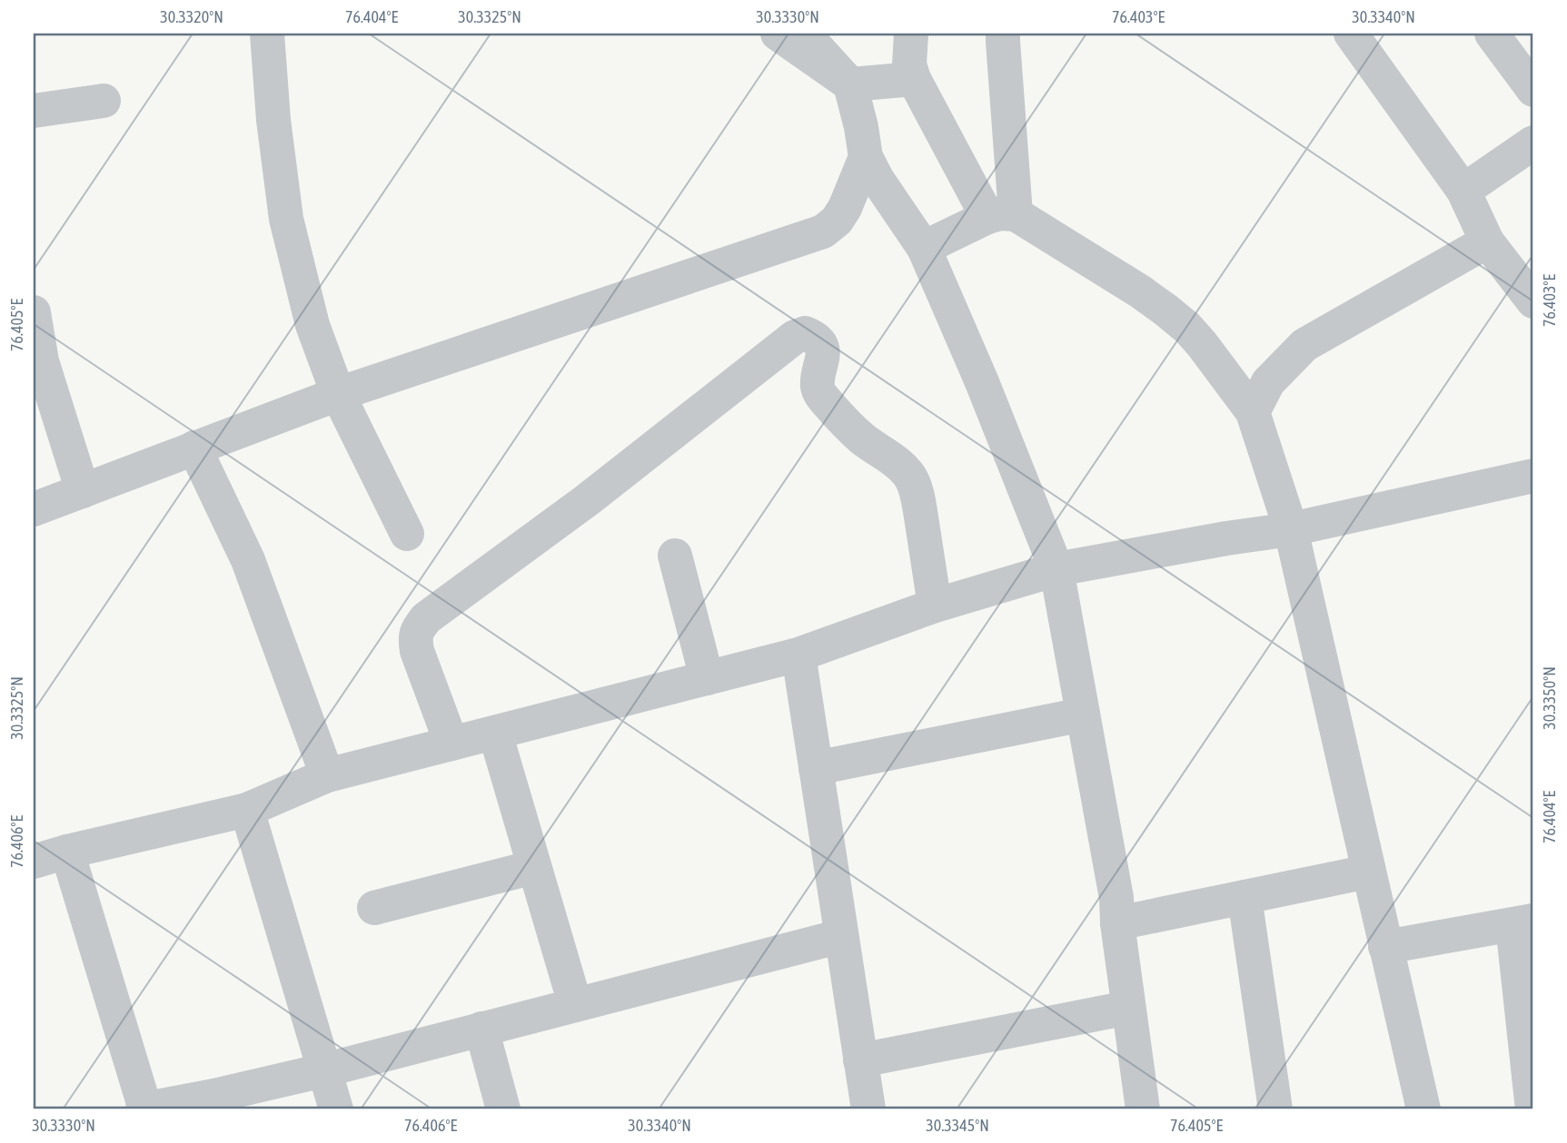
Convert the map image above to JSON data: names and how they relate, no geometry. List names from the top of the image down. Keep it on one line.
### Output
{"coordinates":["30.3320°N","76.404°E","30.3325°N","30.3330°N","76.403°E","30.3340°N","76.405°E","30.3350°N","76.406°E","30.3345°N"]}
